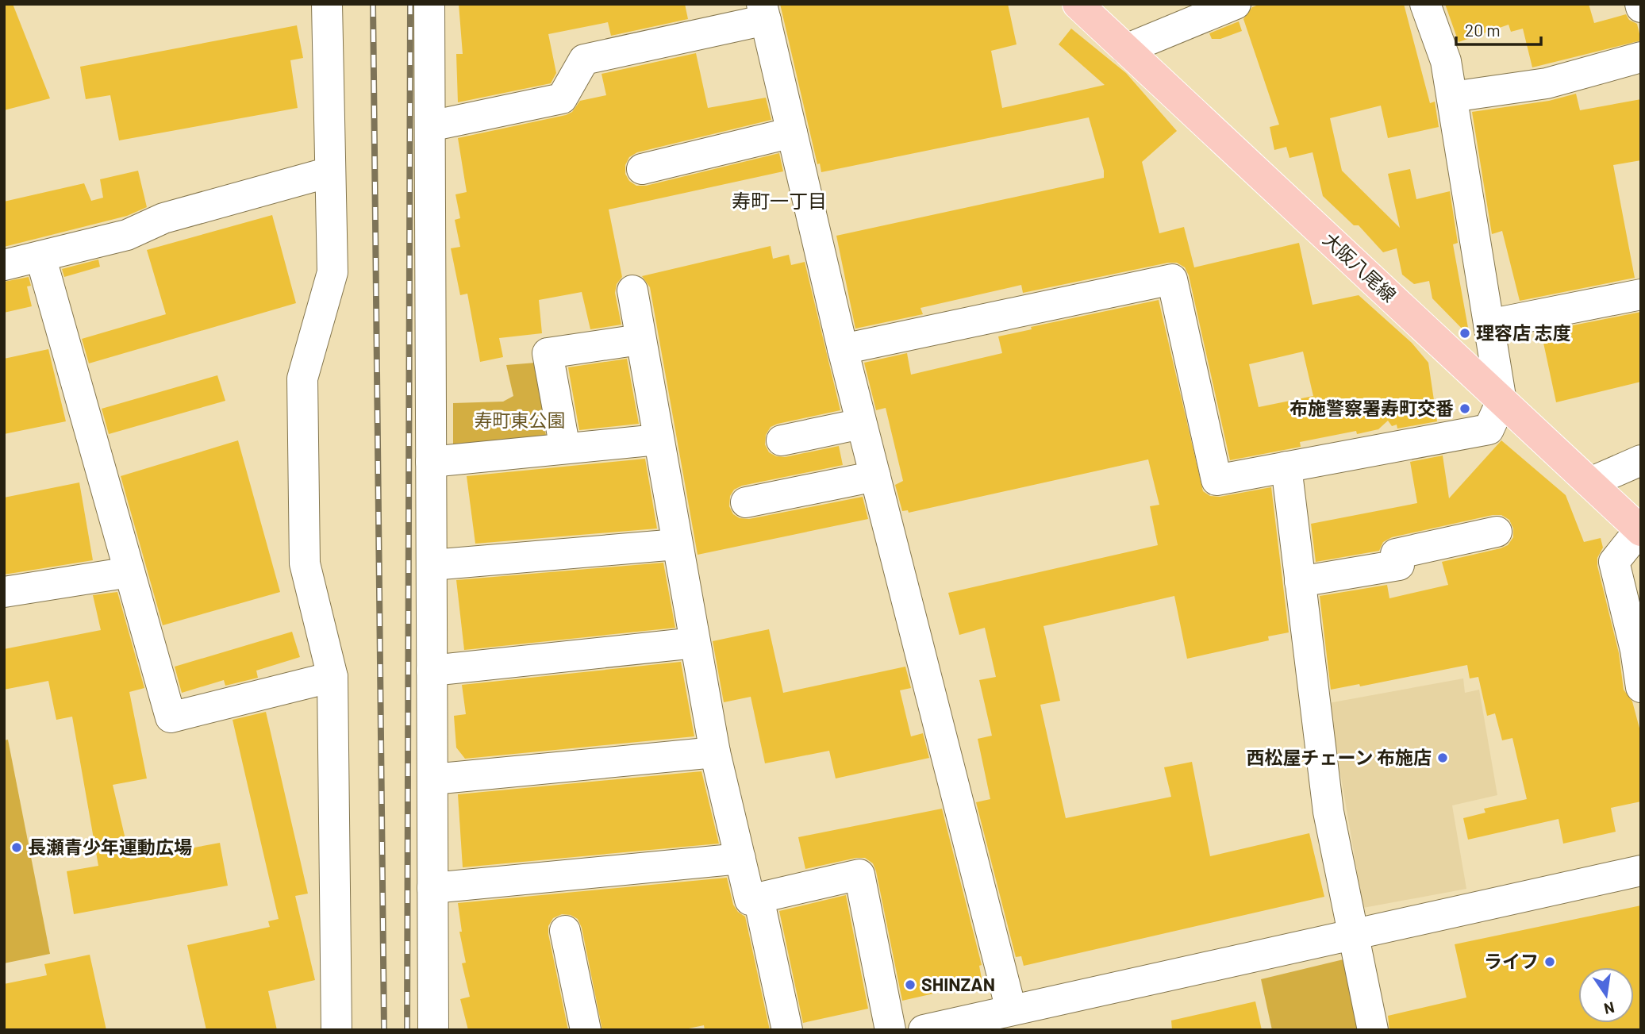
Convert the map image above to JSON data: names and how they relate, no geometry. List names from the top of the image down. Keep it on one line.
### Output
{"streets":{"main road":["大阪八尾線"]},"districts":["寿町一丁目"],"parks":["寿町東公園"],"places":["理容店 志度","布施警察署寿町交番","西松屋チェーン 布施店","長瀬青少年運動広場","ライフ","SHINZAN"],"scale_bar":"20 m","north":"bottom"}
